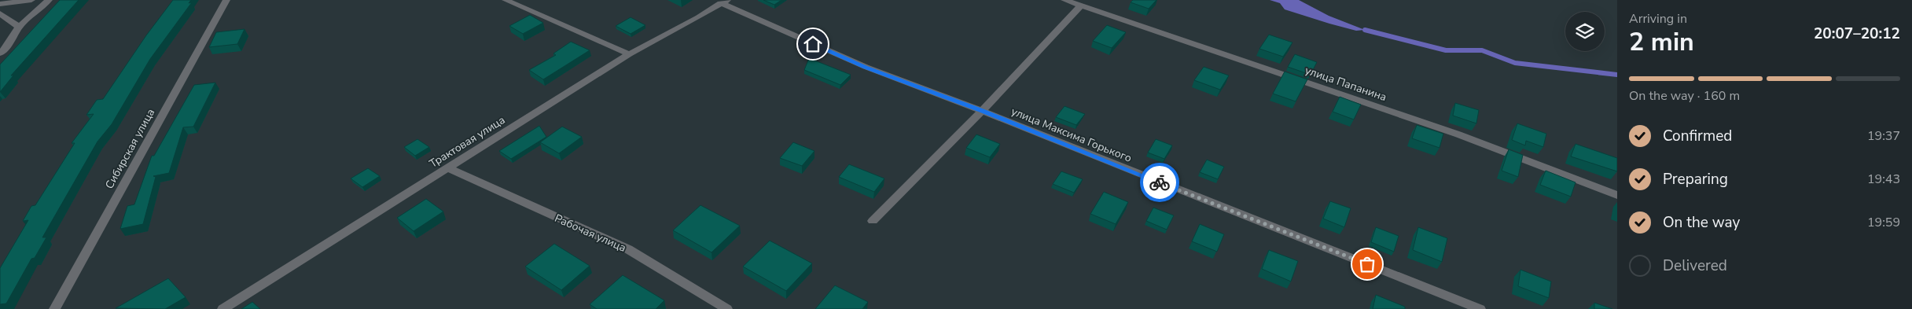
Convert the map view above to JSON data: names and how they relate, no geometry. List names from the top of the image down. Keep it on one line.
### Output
{"streets":{"street":["улица Папанина","улица Максима Горького","Трактовая улица","Сибирская улица","Рабочая улица"]},"crossings":[["улица Максима Горького","Трактовая улица"],["Трактовая улица","Рабочая улица"]],"page":{"heading":["2 min","Arriving in","20:07–20:12"],"bar":"On the way · 160 m","list":[["Confirmed","19:37"],["Preparing","19:43"],["On the way","19:59"],"Delivered"]}}
